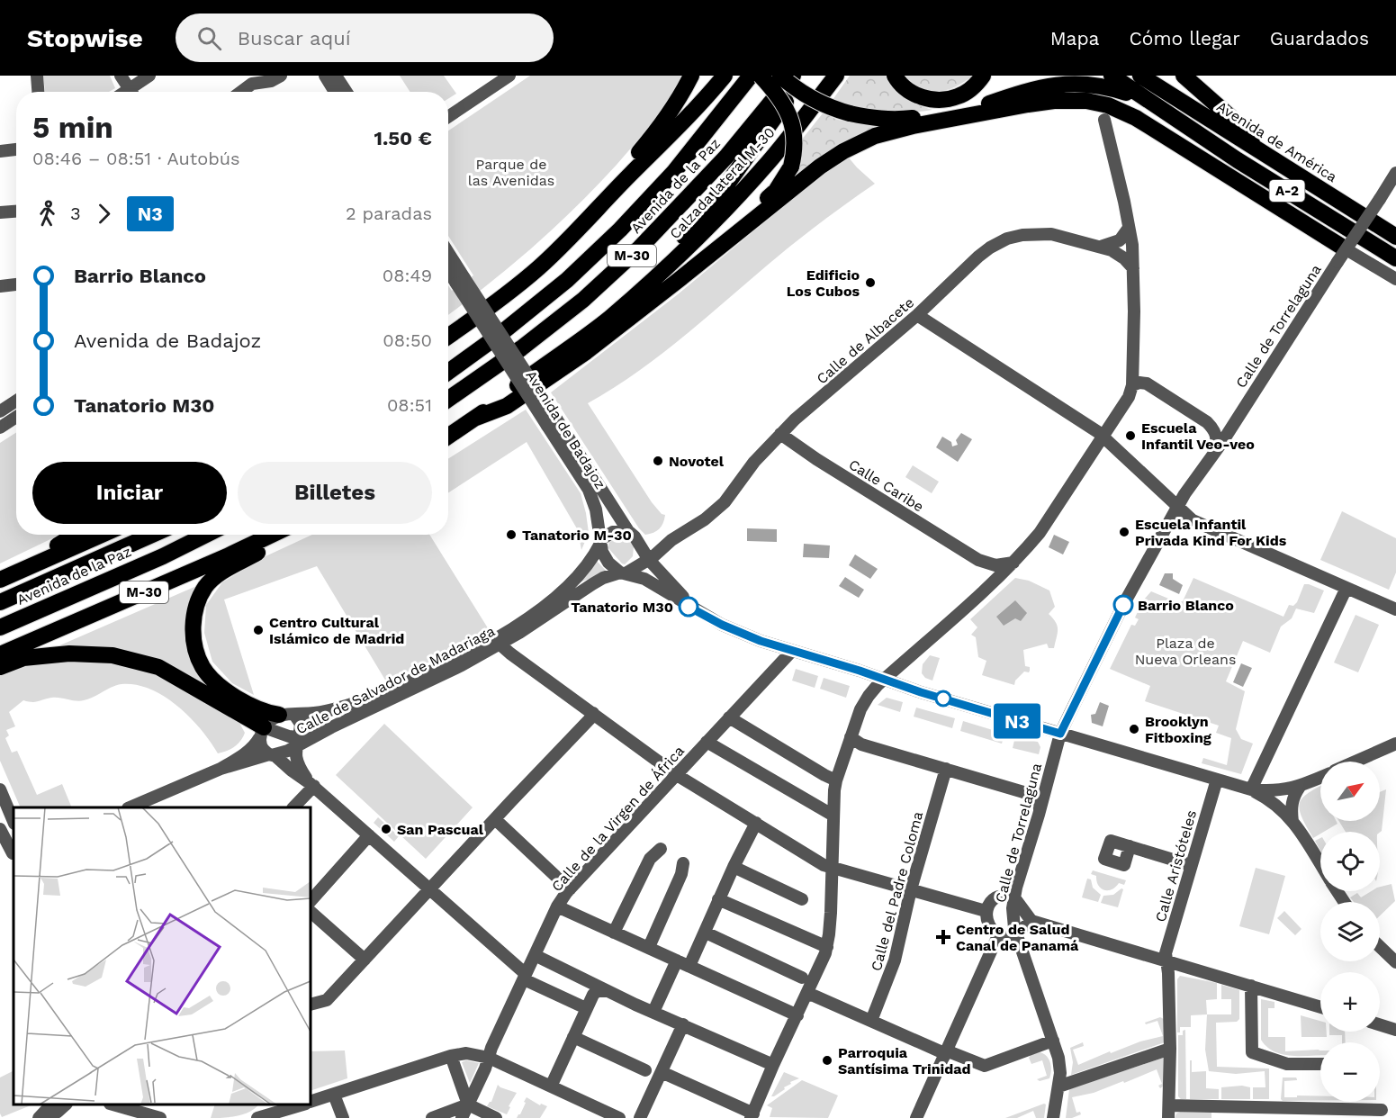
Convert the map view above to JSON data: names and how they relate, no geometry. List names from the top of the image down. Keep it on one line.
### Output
{"streets":{"highway":["Avenida de América","Calzada lateral M-30","Avenida de la Paz","A-2","M-30"],"street":["Calle de Torrelaguna","Calle de Albacete","Avenida de Badajoz","Calle Caribe","Calle de Salvador de Madariaga","Calle de la Virgen de África","Calle Aristóteles","Calle del Padre Coloma"]},"crossings":[["Calle de Torrelaguna","Avenida de Badajoz"],["Calle de Albacete","Avenida de Badajoz"],["Calle de Albacete","Calle Caribe"],["Calle de Albacete","Calle de Salvador de Madariaga"],["Avenida de Badajoz","Calle de Salvador de Madariaga"],["Avenida de Badajoz","Calle de la Virgen de África"],["Avenida de Badajoz","Calle Aristóteles"]],"parks":["Parque de las Avenidas","Plaza de Nueva Orleans"],"places":{"other":["Edificio Los Cubos","Escuela Infantil Veo-veo","Novotel","Escuela Infantil Privada Kind For Kids","Tanatorio M-30","Barrio Blanco","Tanatorio M30","Centro Cultural Islámico de Madrid","Brooklyn Fitboxing","San Pascual","Parroquia Santísima Trinidad"],"health":["Centro de Salud Canal de Panamá"]},"lines":["bus line N3"],"north":"top right","page":{"header":"Stopwise","search":"Buscar aquí","nav":["Mapa","Cómo llegar","Guardados"],"on_map":"N3","heading":["5 min","08:46 – 08:51 · Autobús","1.50 €"],"legs":["3","N3","2 paradas"],"list":[{"name":"Barrio Blanco","value":"08:49"},{"name":"Avenida de Badajoz","value":"08:50"},{"name":"Tanatorio M30","value":"08:51"}],"buttons":["Iniciar","Billetes"],"map_buttons":["+","−"]}}
